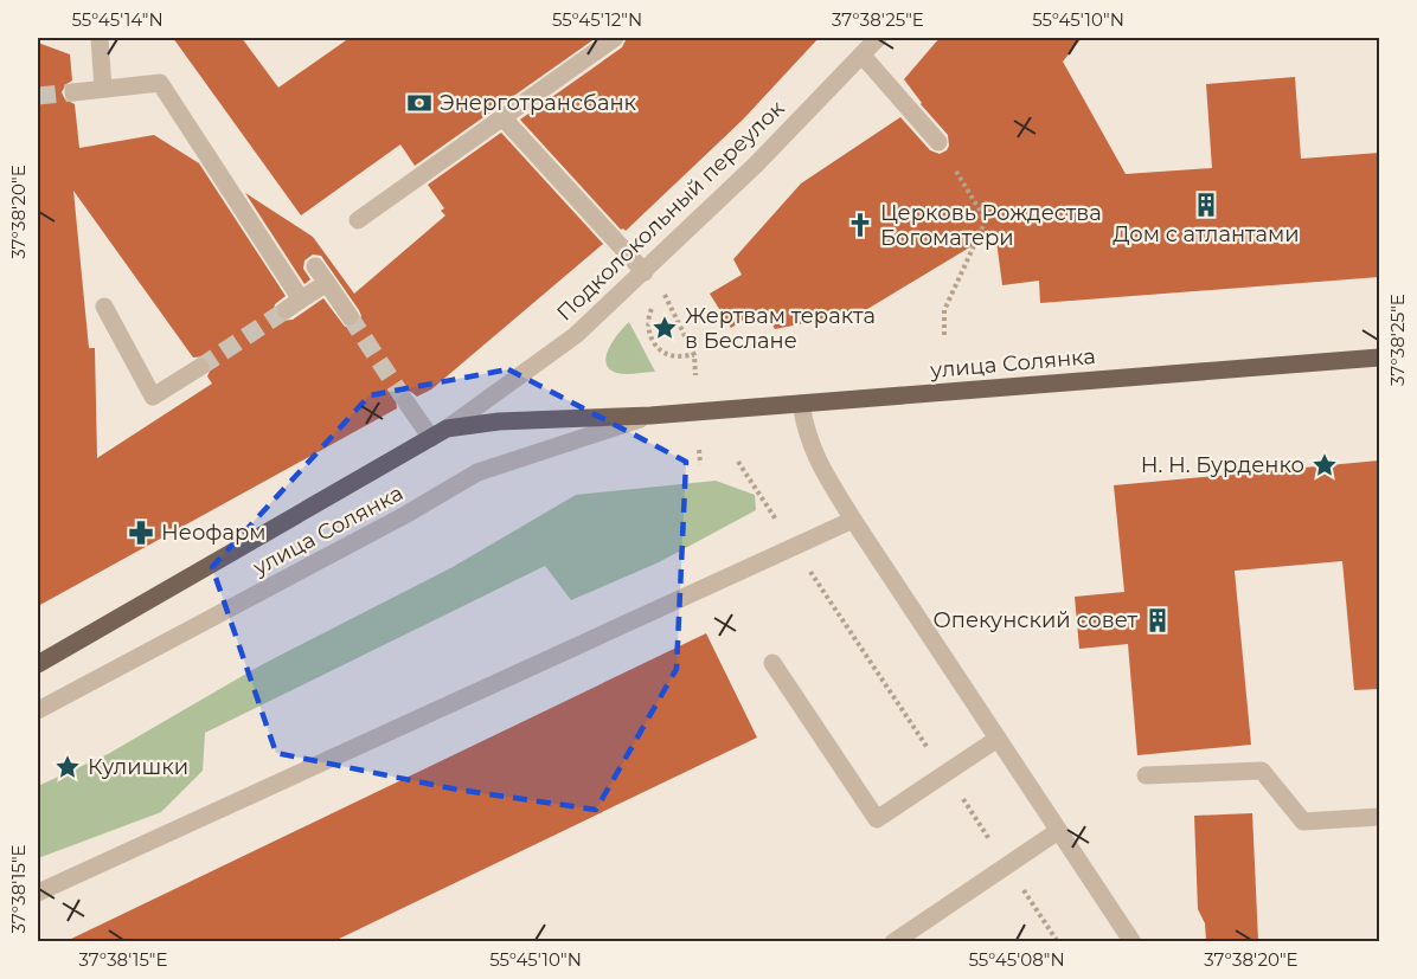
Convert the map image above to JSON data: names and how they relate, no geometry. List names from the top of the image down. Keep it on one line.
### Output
{"streets":{"main road":["улица Солянка"],"street":["Подколокольный переулок"]},"crossings":[["Подколокольный переулок","улица Солянка"]],"places":{"bank":["Энерготрансбанк"],"building":["Дом с атлантами","Опекунский совет"],"church":["Церковь Рождества Богоматери"],"place":["Жертвам теракта в Беслане","Н. Н. Бурденко","Кулишки"],"pharmacy":["Неофарм"]},"coordinates":["55°45'14\"N","55°45'12\"N","37°38'25\"E","55°45'10\"N","37°38'20\"E","37°38'15\"E","55°45'08\"N"]}
